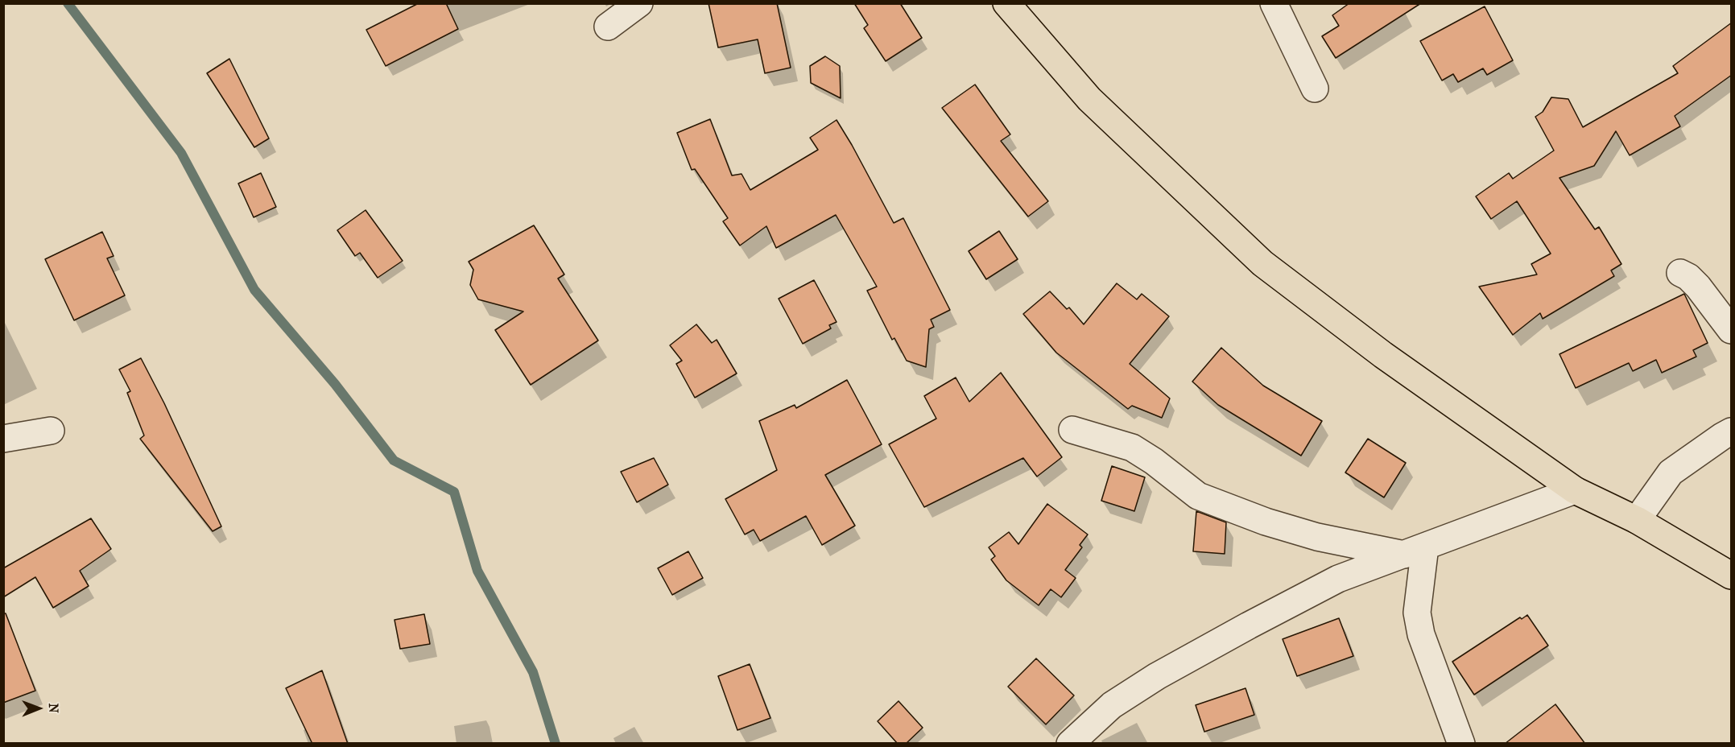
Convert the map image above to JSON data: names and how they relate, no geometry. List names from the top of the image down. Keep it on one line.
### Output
{"north":"right"}
